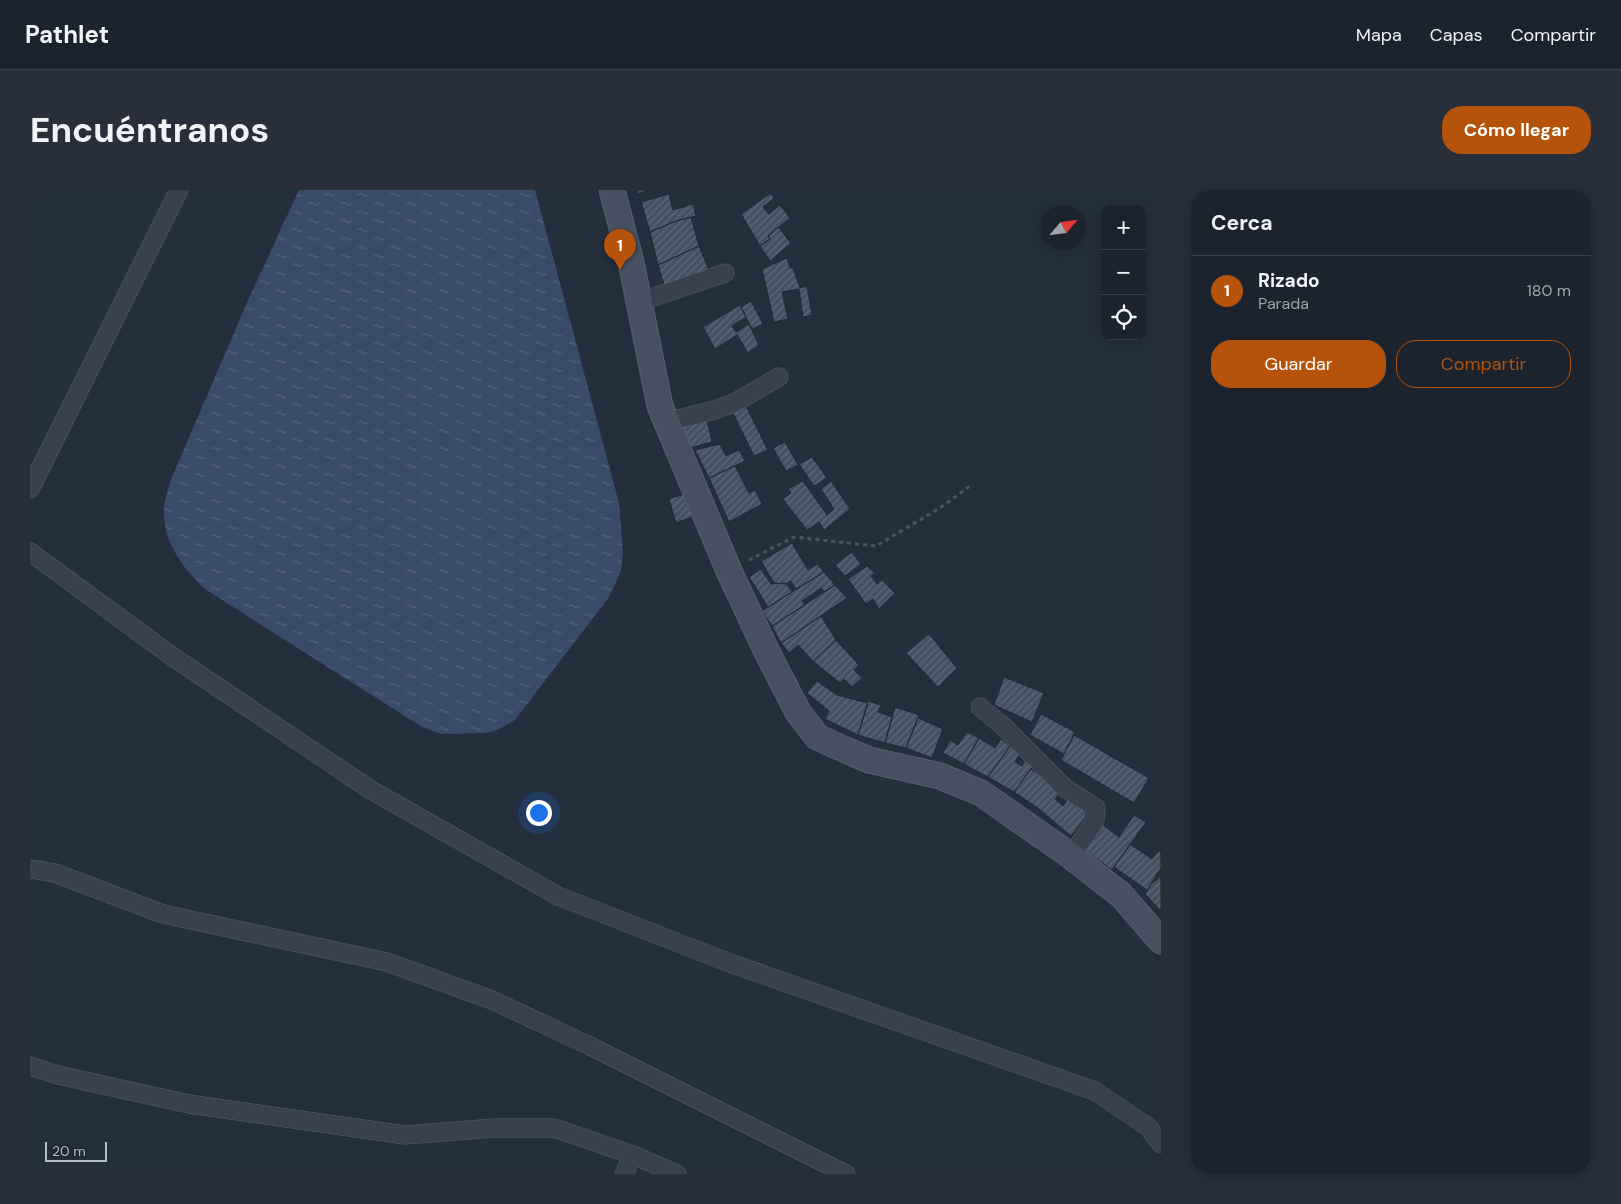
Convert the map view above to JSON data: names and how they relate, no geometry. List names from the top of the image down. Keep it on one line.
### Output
{"scale_bar":"20 m","north":"top right","page":{"header":"Pathlet","nav":["Mapa","Capas","Compartir"],"buttons":["Cómo llegar",["Guardar","Compartir"]],"title":"Encuéntranos","heading":"Cerca","map_buttons":["+","−"],"pins":"1","list":[{"mark":"1","name":"Rizado","note":"Parada","value":"180 m"}],"scale":"20 m"}}
